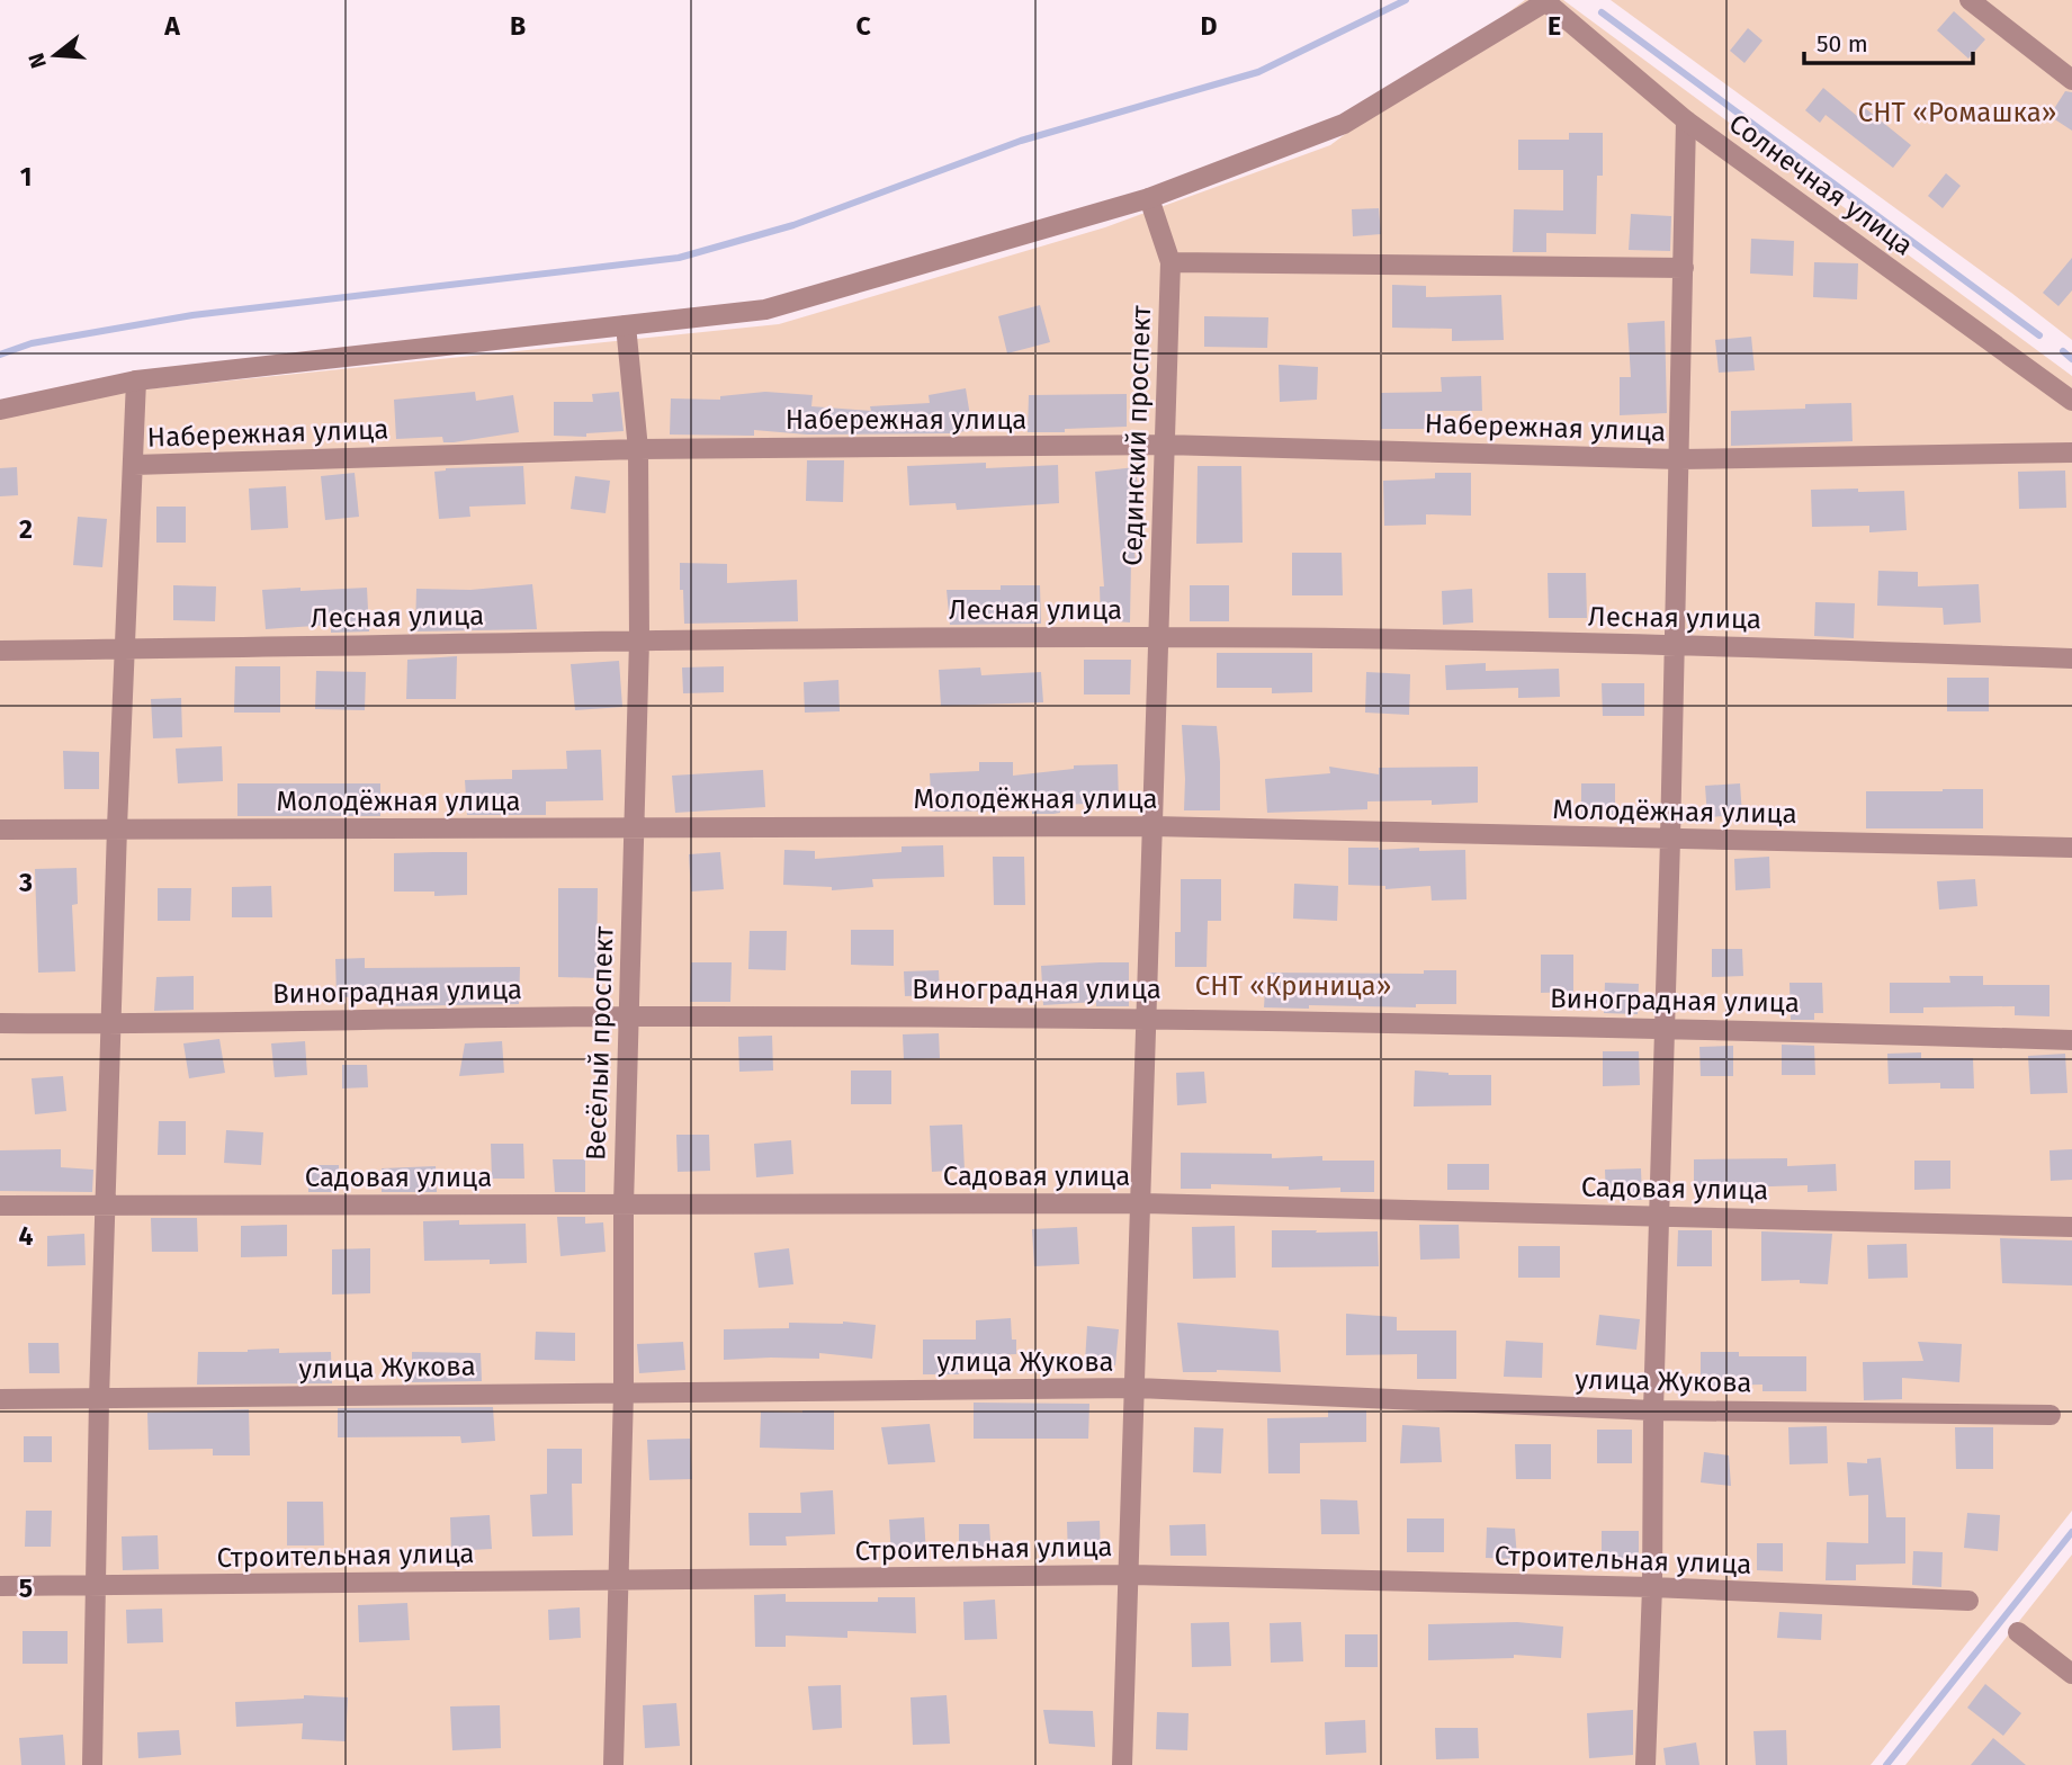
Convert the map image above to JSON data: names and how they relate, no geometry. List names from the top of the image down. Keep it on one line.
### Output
{"streets":{"street":["Солнечная улица","Набережная улица","Сединский проспект","Лесная улица","Молодёжная улица","Виноградная улица","Весёлый проспект","Садовая улица","улица Жукова","Строительная улица"]},"crossings":[["Набережная улица","Сединский проспект"],["Набережная улица","Весёлый проспект"],["Сединский проспект","Лесная улица"],["Сединский проспект","Молодёжная улица"],["Сединский проспект","Виноградная улица"],["Сединский проспект","Садовая улица"],["Сединский проспект","улица Жукова"],["Сединский проспект","Строительная улица"],["Лесная улица","Весёлый проспект"],["Молодёжная улица","Весёлый проспект"],["Виноградная улица","Весёлый проспект"],["Весёлый проспект","Садовая улица"],["Весёлый проспект","улица Жукова"],["Весёлый проспект","Строительная улица"]],"parks":["СНТ «Ромашка»","СНТ «Криница»"],"scale_bar":"50 m","north":"left","grid":{"columns":["A","B","C","D","E"],"rows":["1","2","3","4","5"]}}
